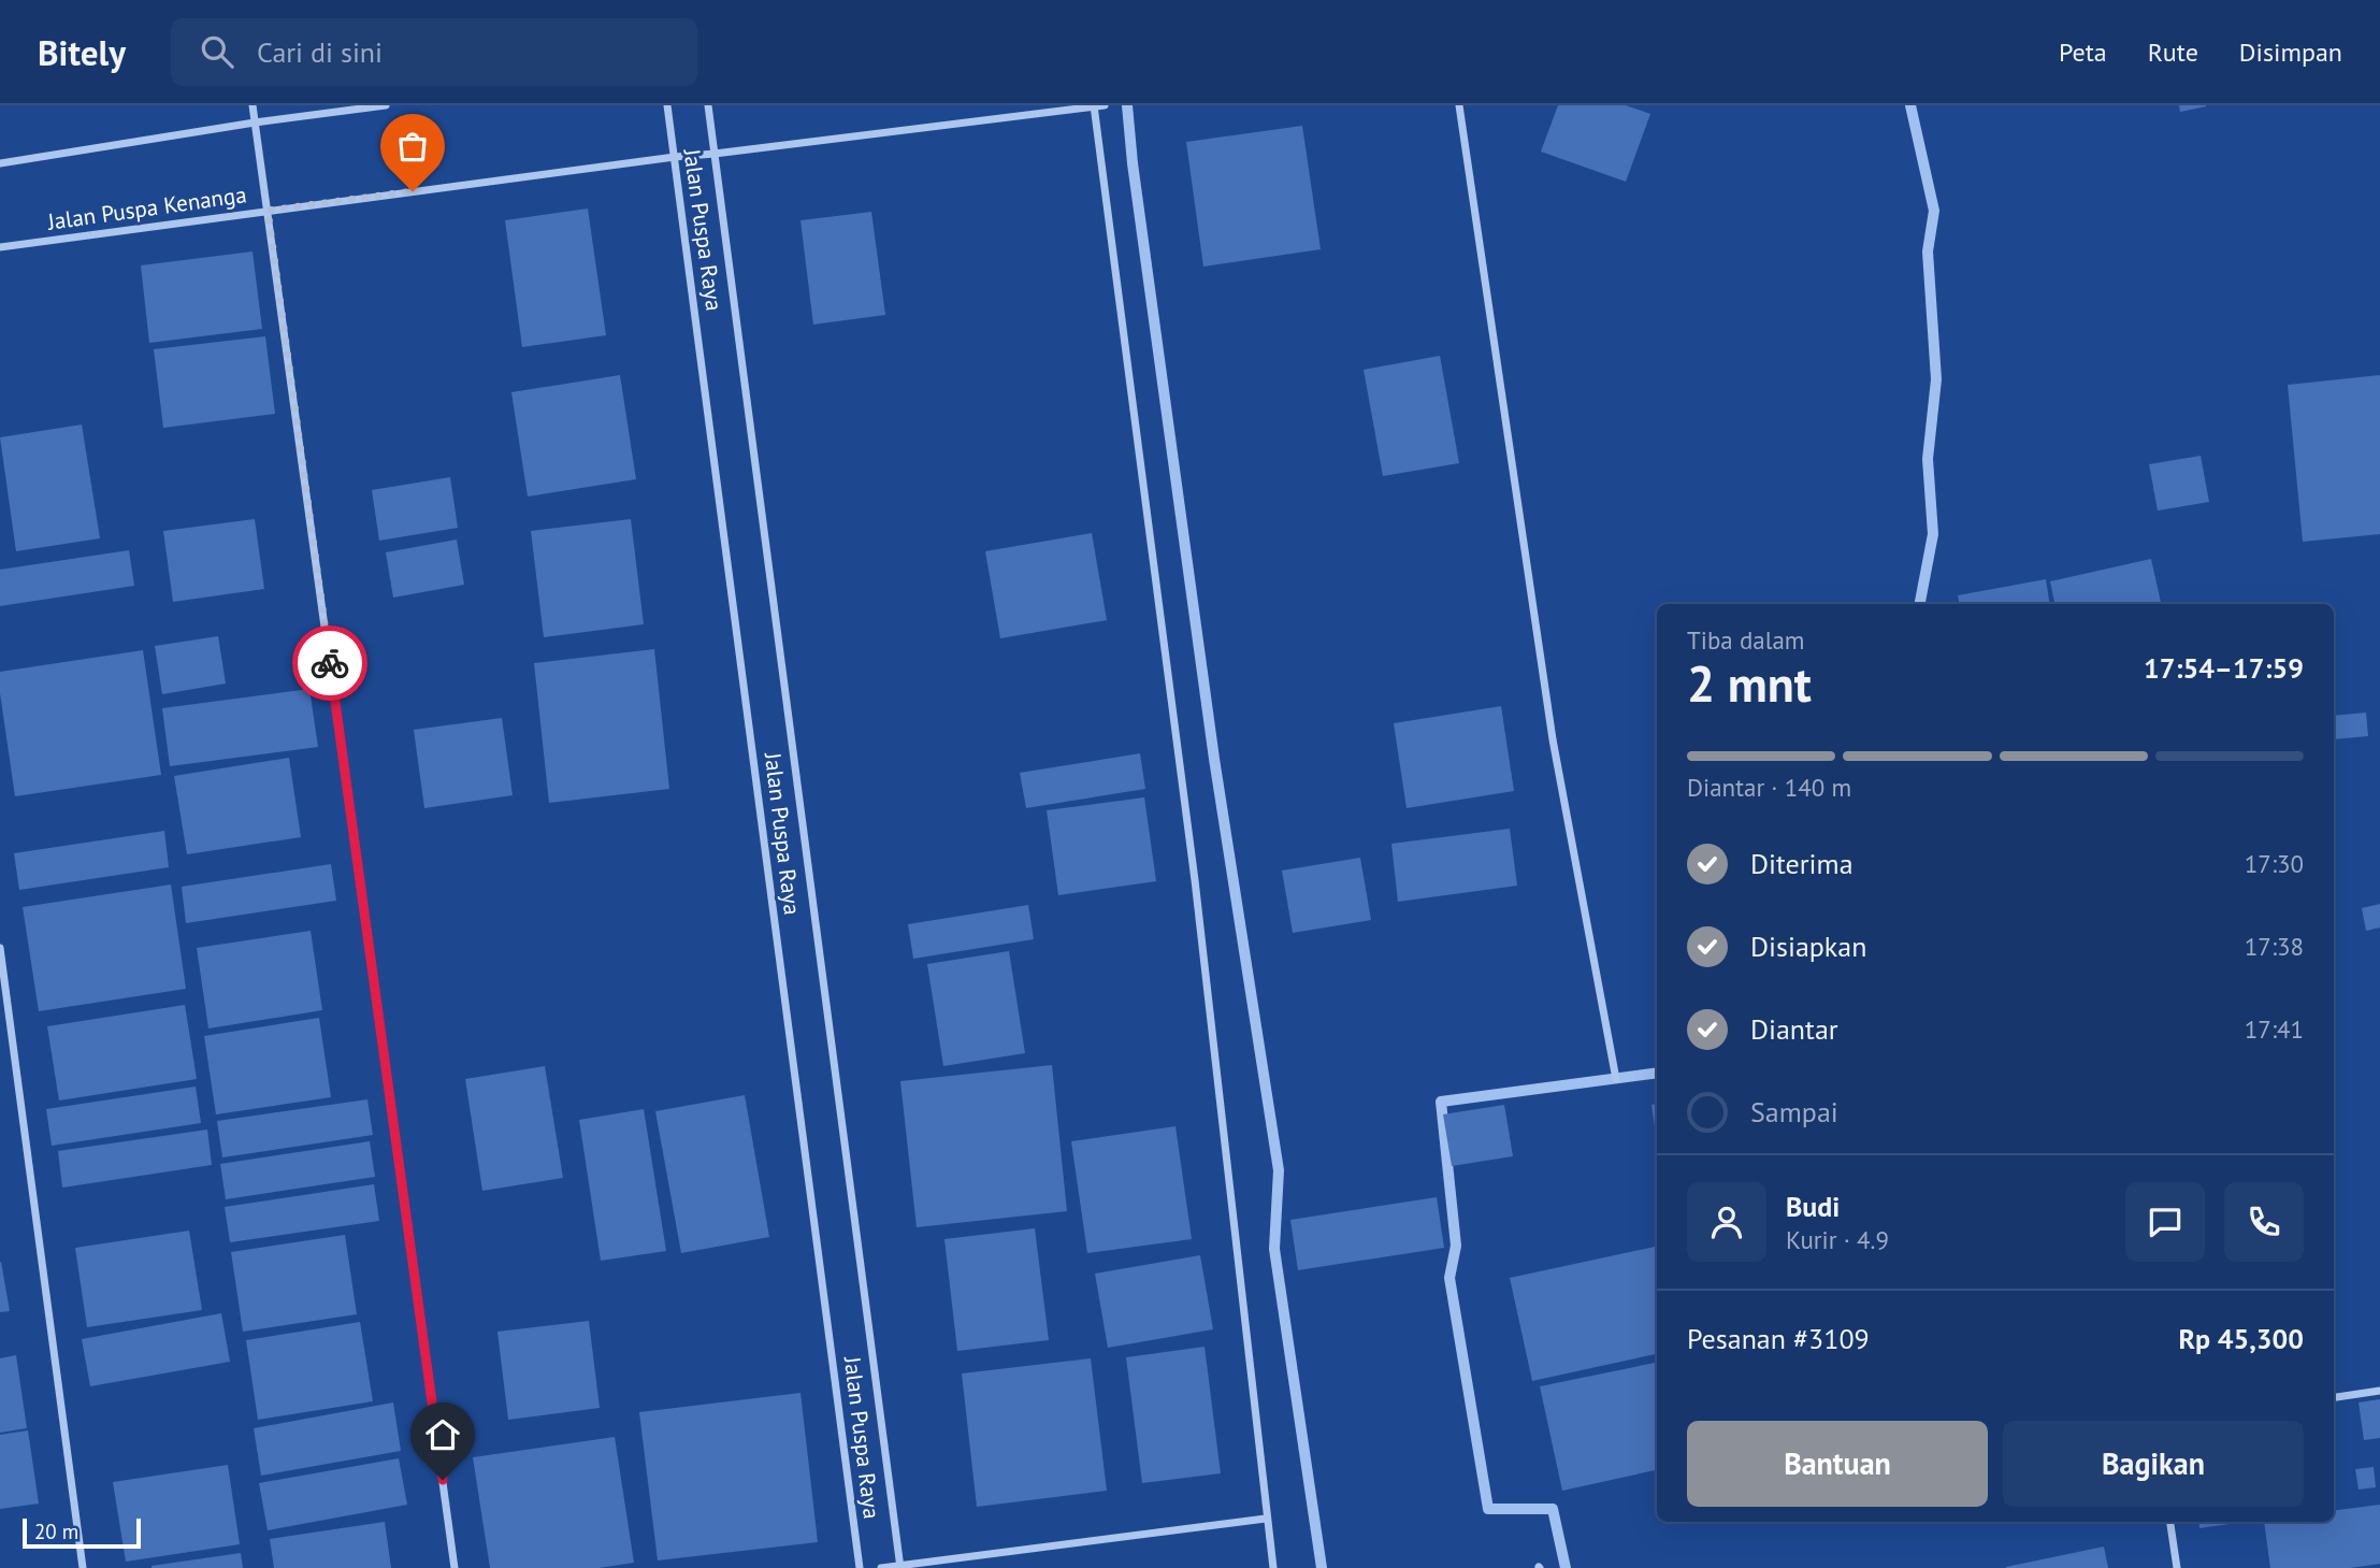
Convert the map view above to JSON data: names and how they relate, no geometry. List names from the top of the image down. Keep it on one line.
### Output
{"streets":{"street":["Jalan Puspa Kenanga","Jalan Puspa Raya"]},"crossings":[["Jalan Puspa Kenanga","Jalan Puspa Raya"]],"scale_bar":"20 m","page":{"header":"Bitely","search":"Cari di sini","nav":["Peta","Rute","Disimpan"],"heading":["2 mnt","Tiba dalam","17:54–17:59"],"panel":["Budi","Kurir · 4.9","Pesanan #3109","Rp 45,300"],"bar":"Diantar · 140 m","list":[["Diterima","17:30"],["Disiapkan","17:38"],["Diantar","17:41"],"Sampai"],"buttons":["Bantuan","Bagikan"],"scale":"20 m"}}
